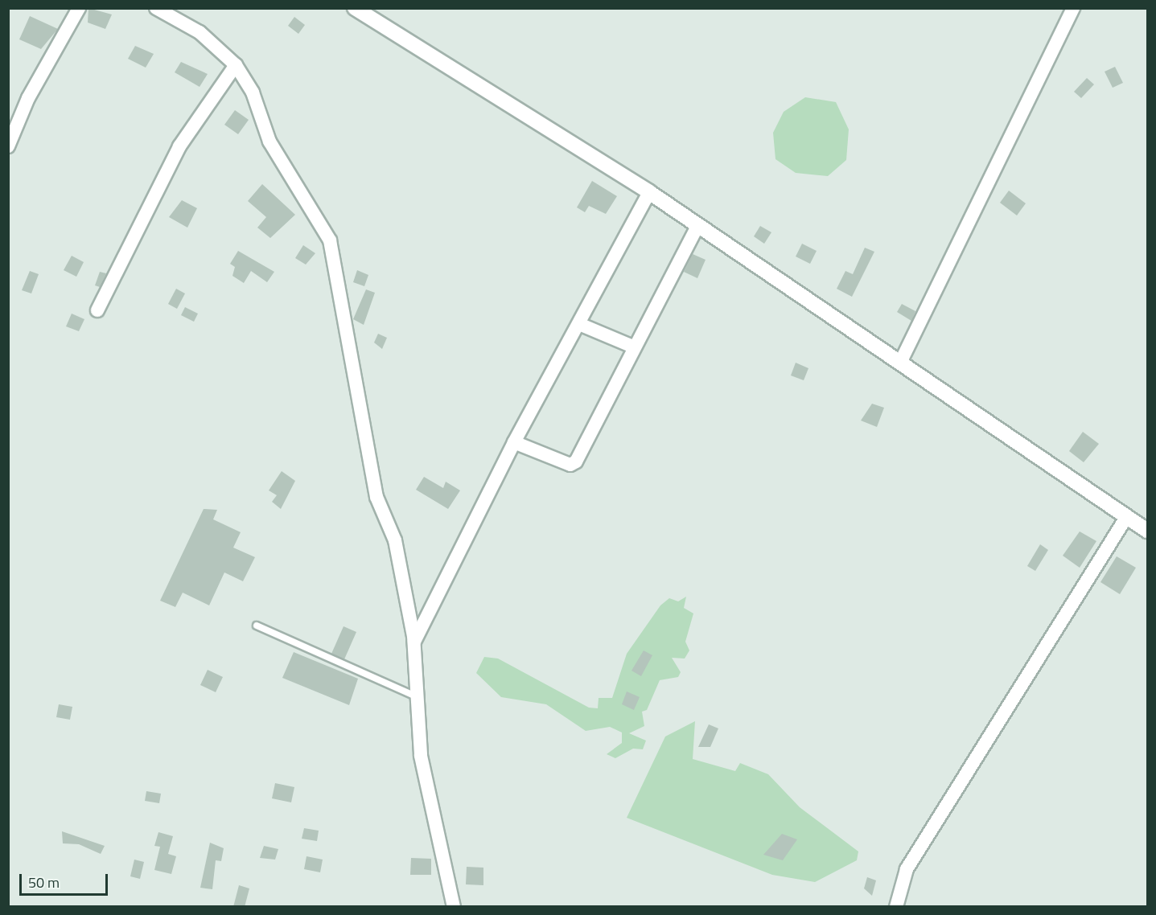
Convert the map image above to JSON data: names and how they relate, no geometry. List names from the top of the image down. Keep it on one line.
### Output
{"scale_bar":"50 m"}
